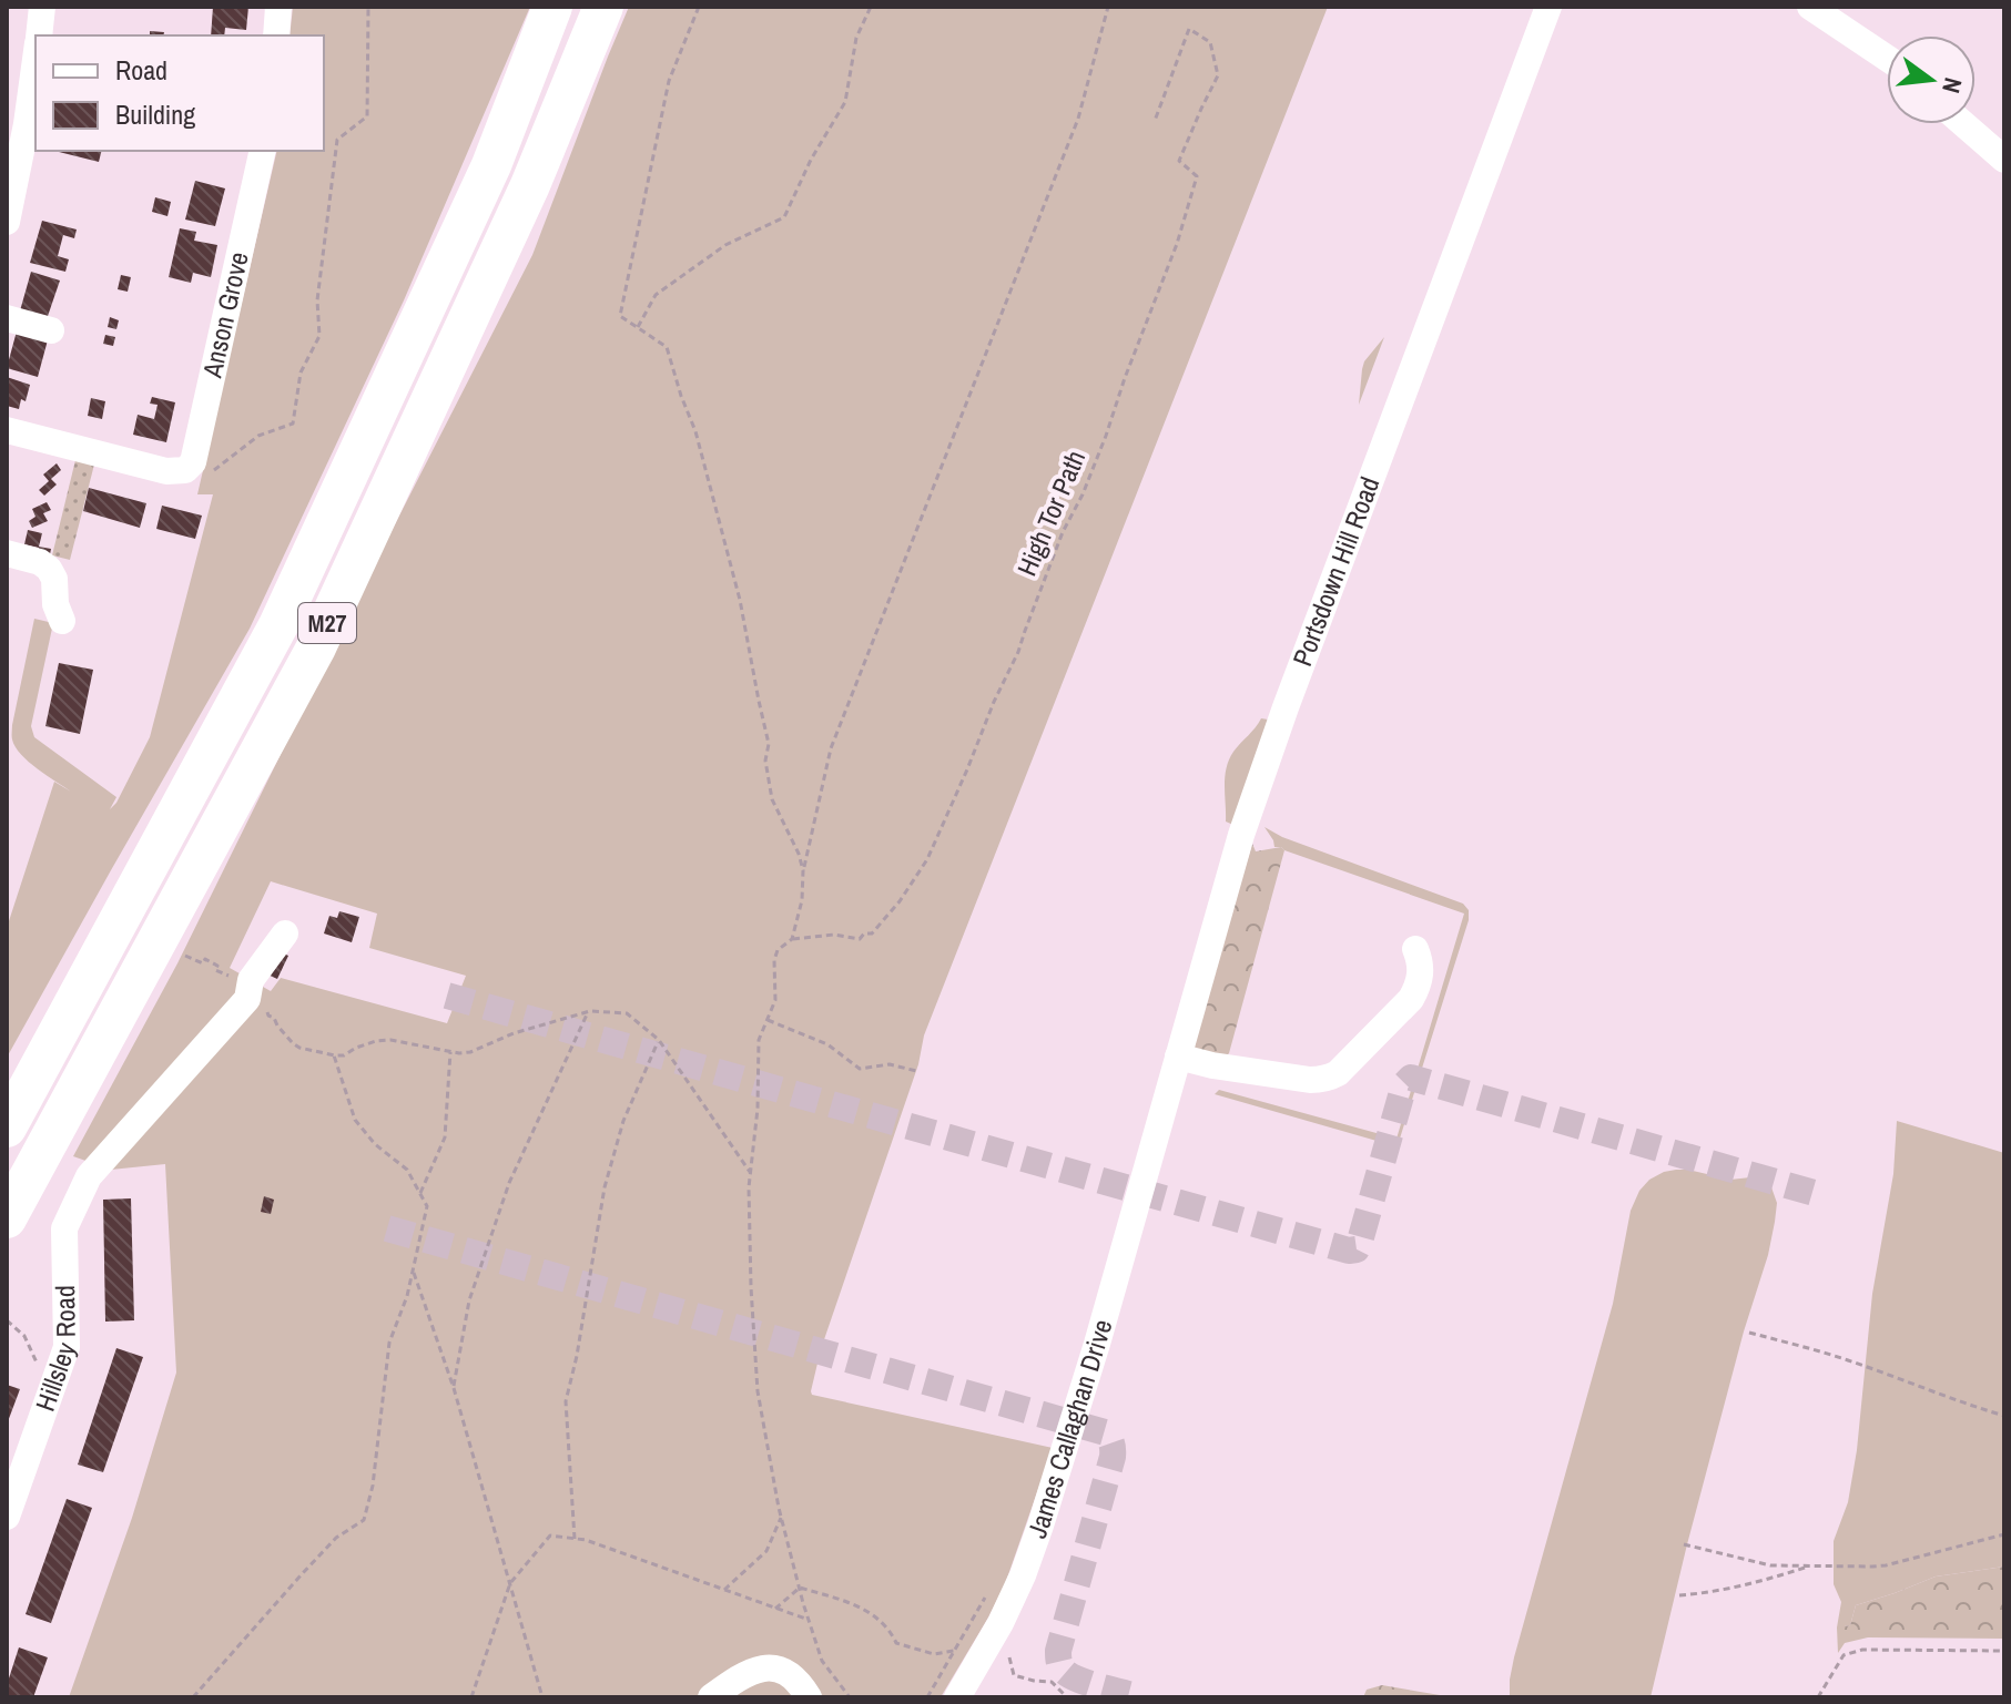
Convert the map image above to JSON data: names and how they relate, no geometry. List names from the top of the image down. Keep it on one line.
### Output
{"streets":{"highway":["M27"],"street":["Anson Grove","Portsdown Hill Road","Hillsley Road","James Callaghan Drive"],"path":["High Tor Path"]},"crossings":[["Portsdown Hill Road","James Callaghan Drive"]],"legend":["Road","Building"],"north":"right"}
